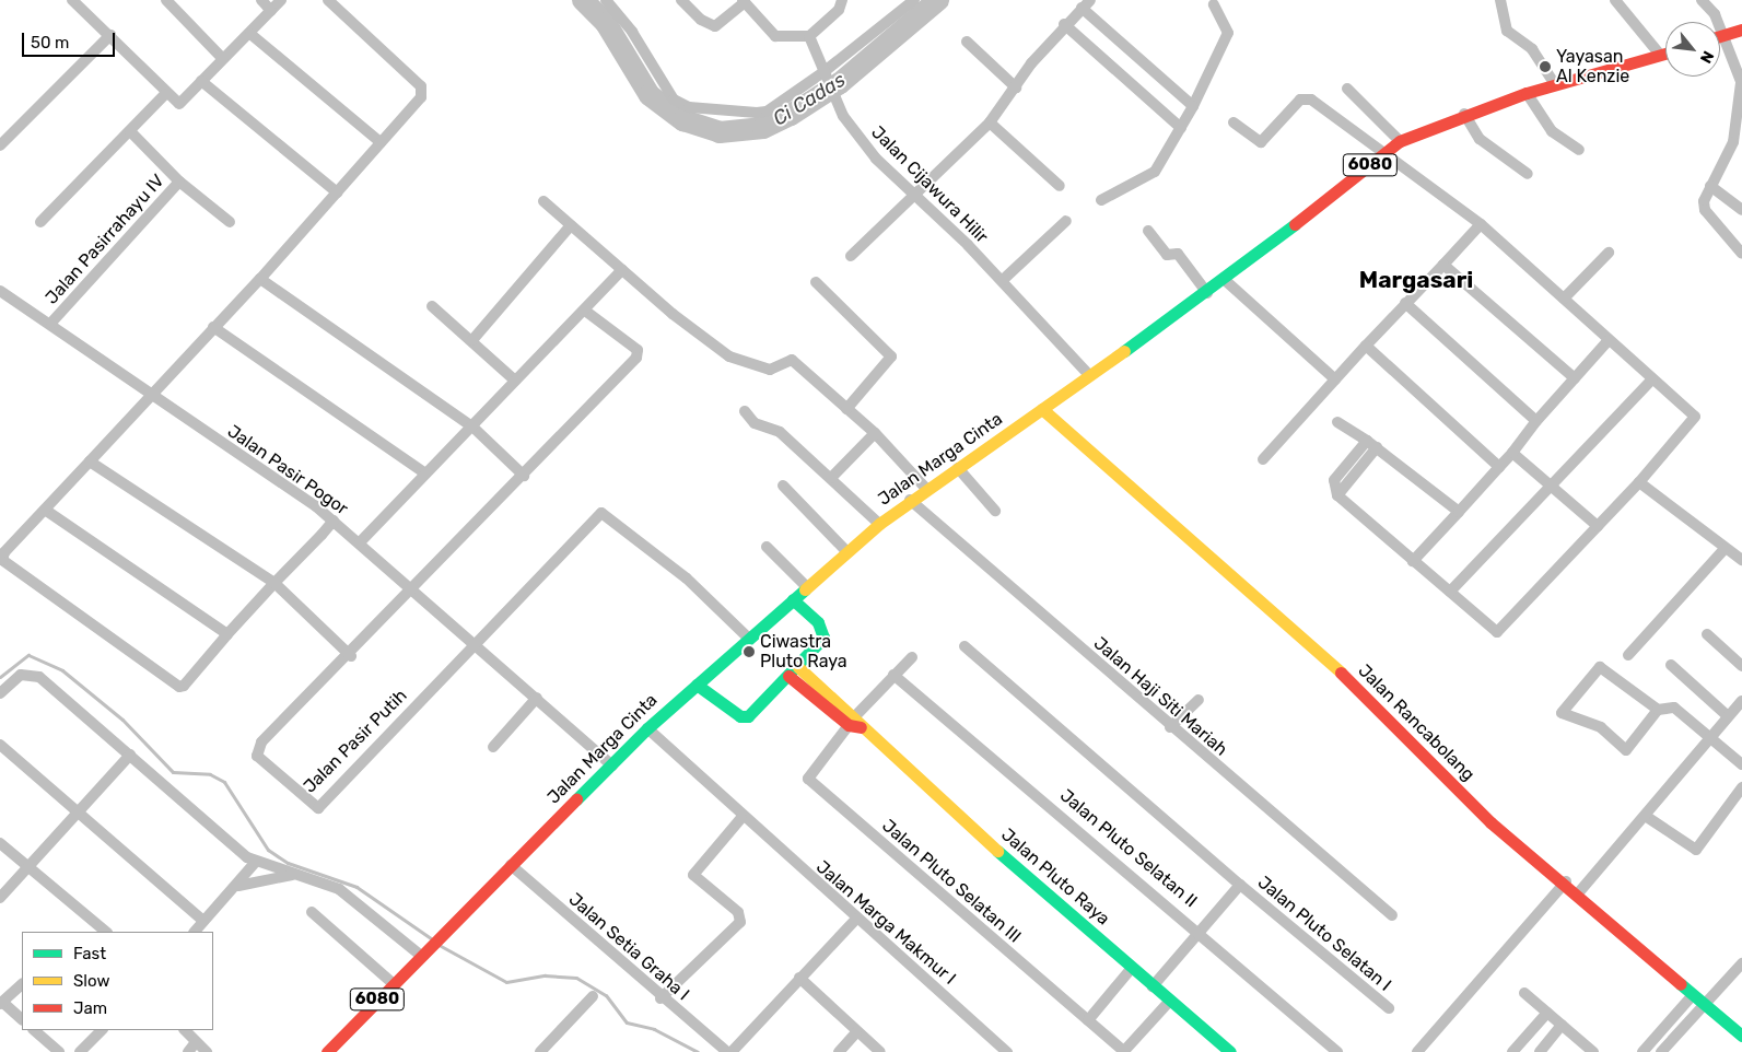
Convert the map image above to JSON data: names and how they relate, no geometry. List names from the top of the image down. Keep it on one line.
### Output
{"streets":{"street":["6080","Jalan Cijawura Hilir","Jalan Pasirrahayu IV","Jalan Marga Cinta","Jalan Pasir Pogor","Jalan Haji Siti Mariah","Jalan Rancabolang","Jalan Pasir Putih","Jalan Pluto Selatan II","Jalan Pluto Raya","Jalan Pluto Selatan III","Jalan Marga Makmur I","Jalan Pluto Selatan I","Jalan Setia Graha I"]},"crossings":[["Jalan Cijawura Hilir","Jalan Marga Cinta"],["Jalan Pasirrahayu IV","Jalan Pasir Pogor"],["Jalan Marga Cinta","Jalan Pasir Pogor"],["Jalan Marga Cinta","Jalan Haji Siti Mariah"],["Jalan Marga Cinta","Jalan Rancabolang"],["Jalan Marga Cinta","Jalan Marga Makmur I"],["Jalan Marga Cinta","Jalan Setia Graha I"],["Jalan Pasir Pogor","Jalan Pasir Putih"],["Jalan Pluto Raya","Jalan Pluto Selatan III"]],"districts":["Margasari"],"water":["Ci Cadas"],"places":["Yayasan Al Kenzie","Ciwastra Pluto Raya"],"legend":["Fast","Slow","Jam"],"scale_bar":"50 m","north":"bottom right"}
